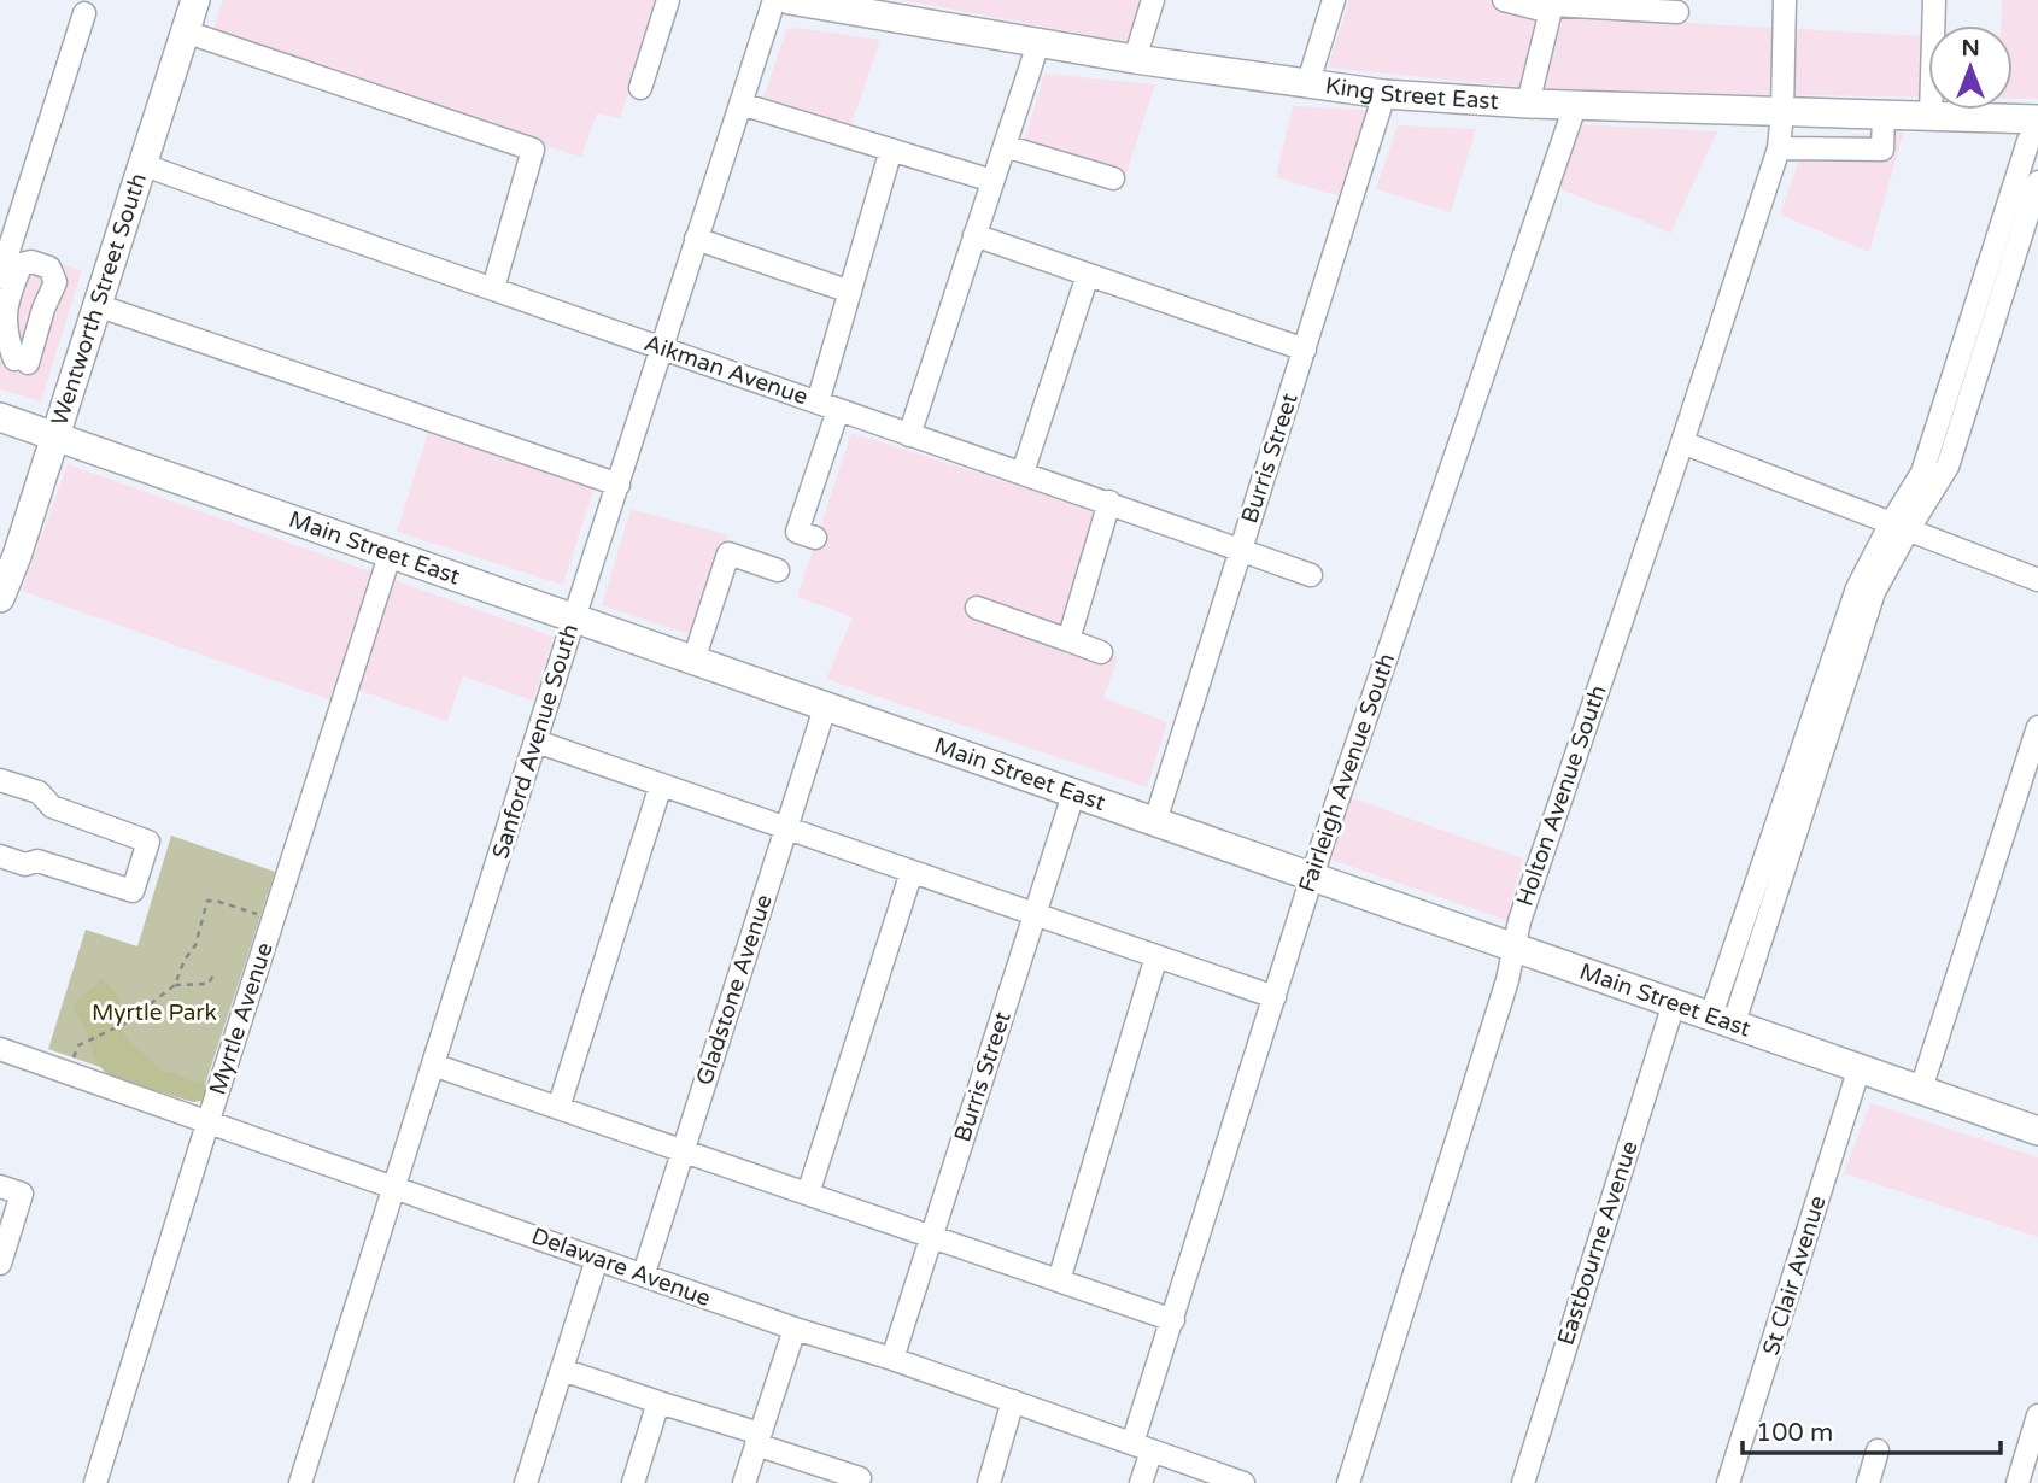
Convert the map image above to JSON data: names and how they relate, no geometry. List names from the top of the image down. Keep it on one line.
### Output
{"streets":{"main road":["King Street East","Wentworth Street South","Main Street East"],"street":["Aikman Avenue","Burris Street","Sanford Avenue South","Fairleigh Avenue South","Holton Avenue South","Gladstone Avenue","Myrtle Avenue","Eastbourne Avenue","Delaware Avenue","St Clair Avenue"]},"crossings":[["King Street East","Burris Street"],["King Street East","Fairleigh Avenue South"],["King Street East","Holton Avenue South"],["Wentworth Street South","Aikman Avenue"],["Wentworth Street South","Main Street East"],["Aikman Avenue","Burris Street"],["Aikman Avenue","Sanford Avenue South"],["Burris Street","Main Street East"],["Burris Street","Delaware Avenue"],["Main Street East","Sanford Avenue South"],["Main Street East","Fairleigh Avenue South"],["Main Street East","Holton Avenue South"],["Main Street East","Gladstone Avenue"],["Main Street East","Myrtle Avenue"],["Main Street East","Eastbourne Avenue"],["Main Street East","St Clair Avenue"],["Sanford Avenue South","Delaware Avenue"],["Fairleigh Avenue South","Delaware Avenue"],["Gladstone Avenue","Delaware Avenue"],["Myrtle Avenue","Delaware Avenue"]],"parks":["Myrtle Park"],"scale_bar":"100 m","north":"top"}
